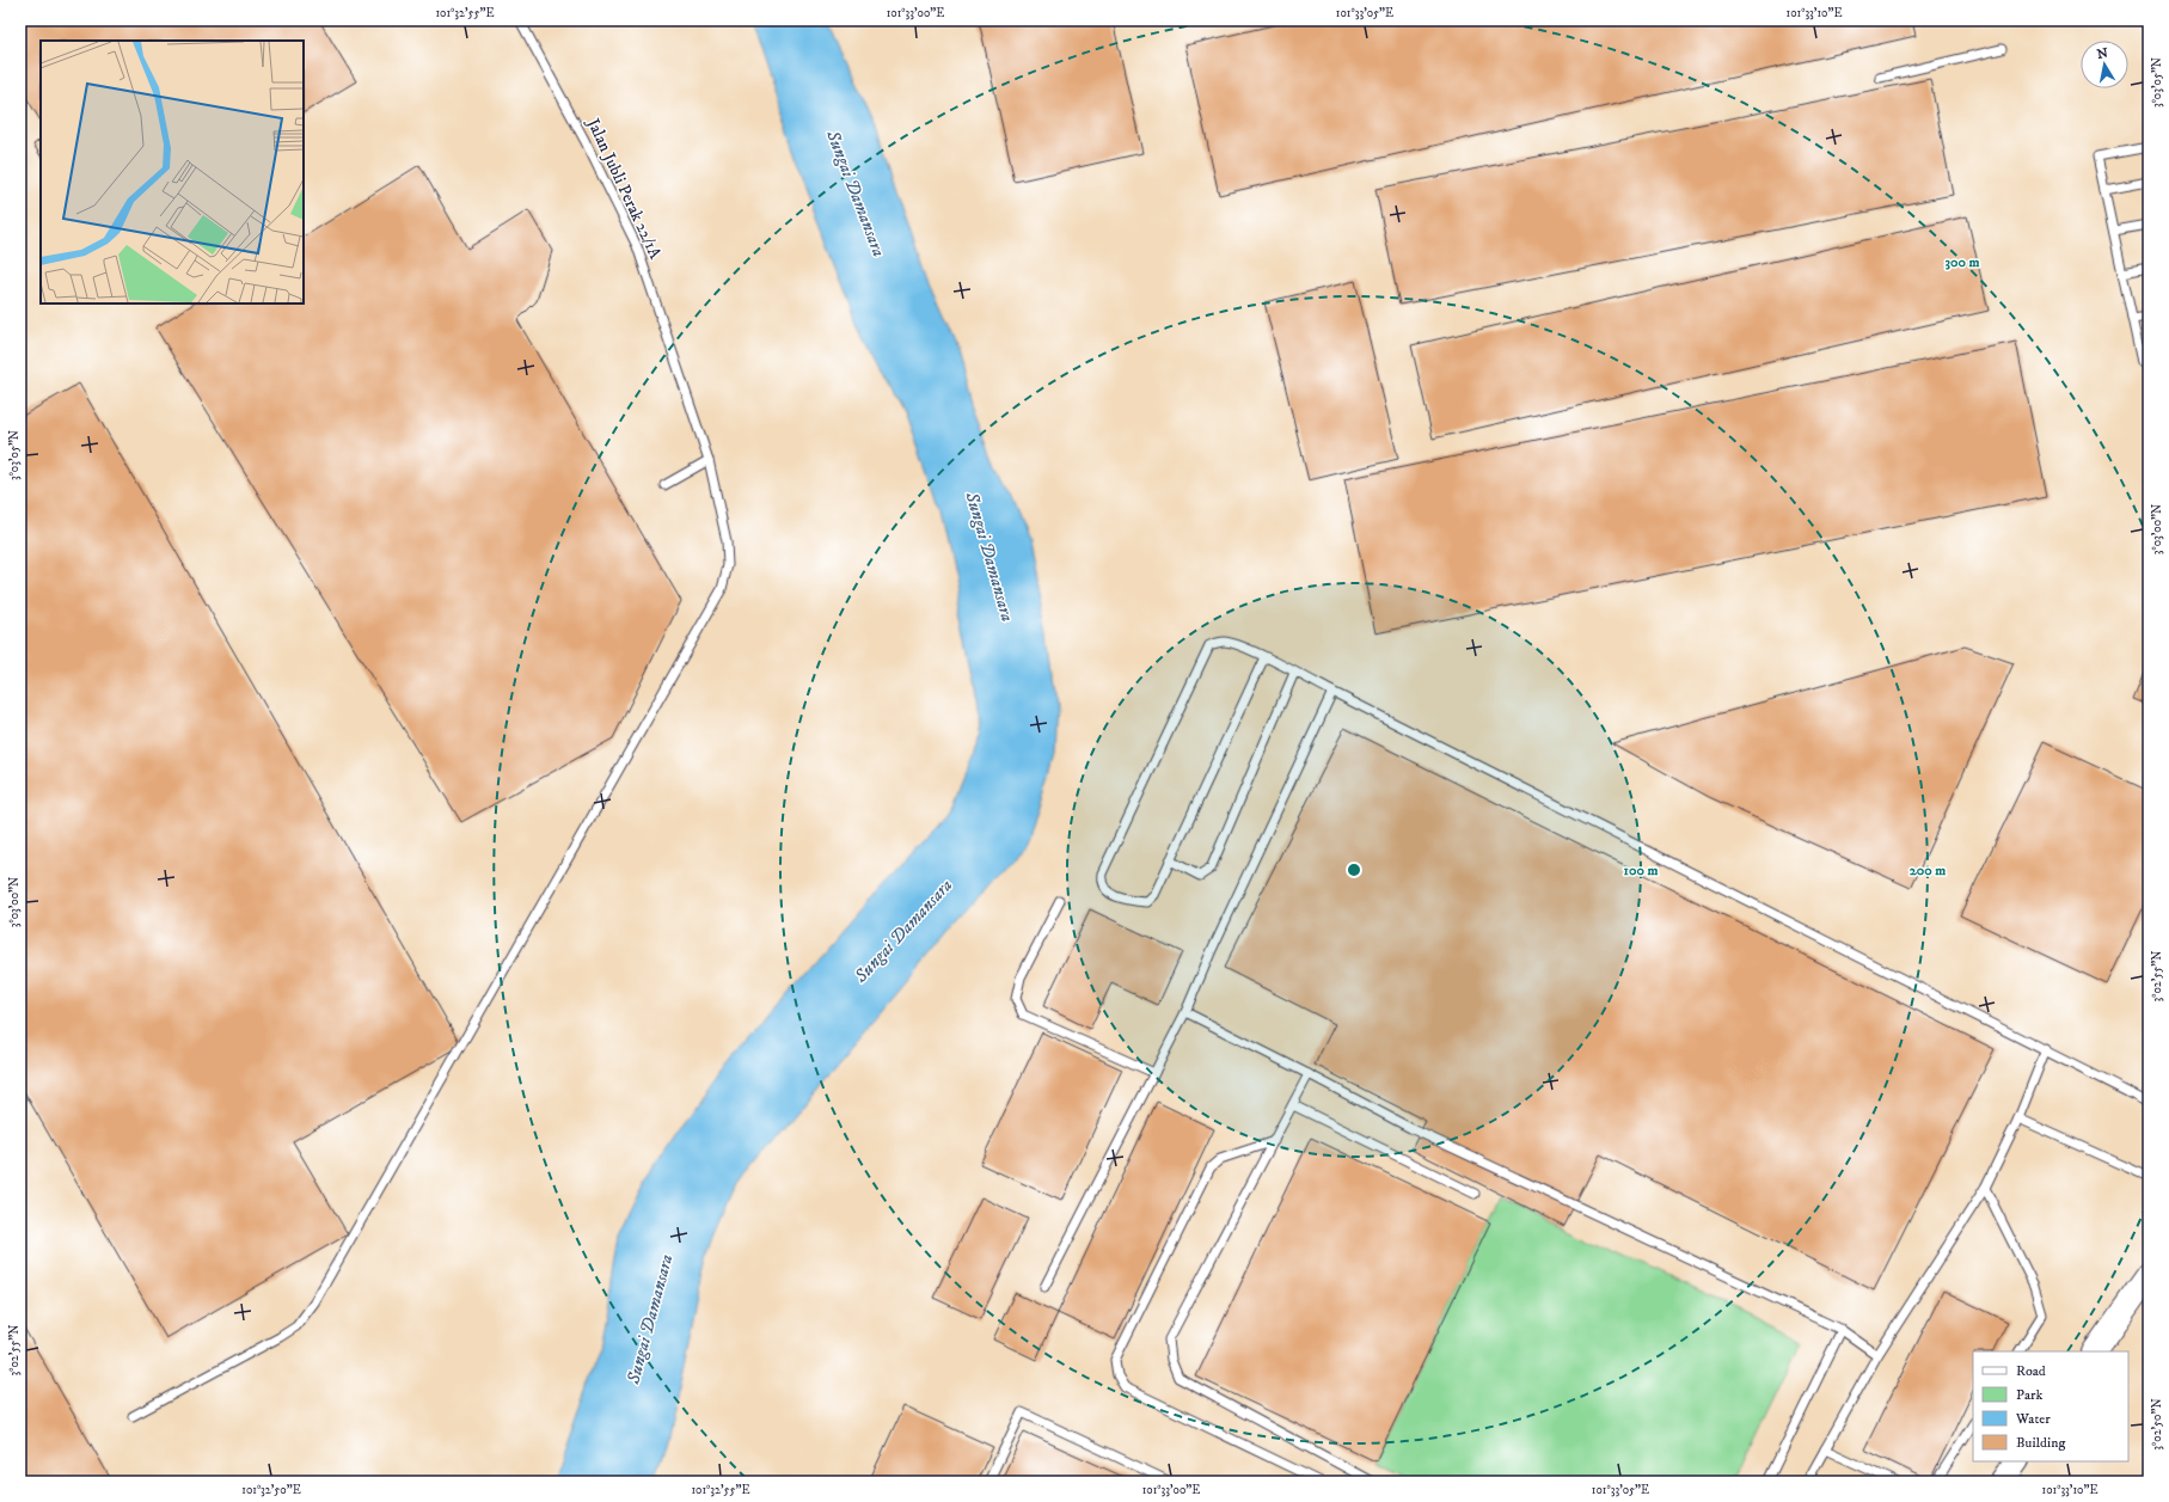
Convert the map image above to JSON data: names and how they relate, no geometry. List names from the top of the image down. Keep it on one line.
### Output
{"streets":{"lane":["Jalan Jubli Perak 22/1A"]},"water":["Sungai Damansara"],"legend":["Road","Park","Water","Building"],"north":"top","coordinates":["101°32'55\"E","101°33'00\"E","101°33'05\"E","101°33'10\"E","3°03'05\"N","3°03'00\"N","3°02'55\"N","3°02'50\"N","101°32'50\"E"],"rings":["300 m","100 m","200 m"]}
